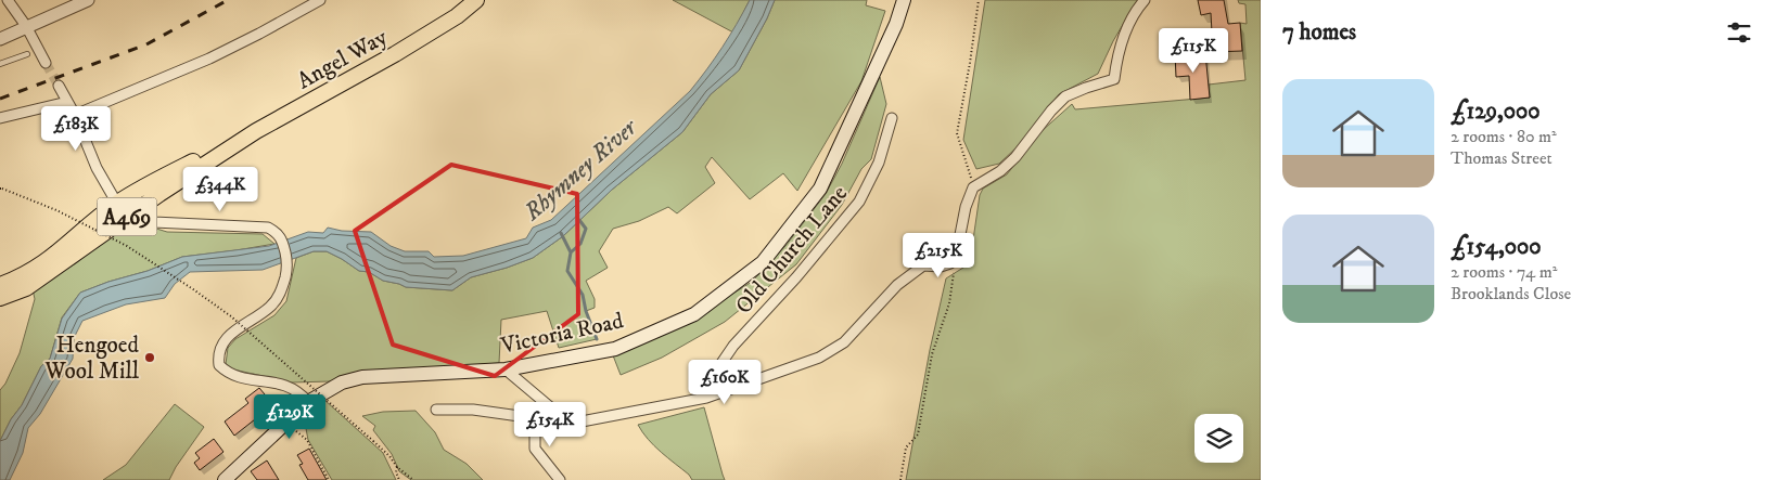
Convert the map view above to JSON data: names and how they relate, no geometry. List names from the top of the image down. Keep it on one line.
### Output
{"streets":{"main road":["Angel Way","A469","Victoria Road"],"street":["Old Church Lane"]},"crossings":[["Angel Way","A469"]],"water":["Rhymney River"],"places":["Hengoed Wool Mill"],"page":{"heading":"7 homes","price":["£115K","£183K","£344K","£215K","£160K","£129K","£154K"],"list":[{"name":"£129,000","note":"2 rooms · 80 m² · Thomas Street"},{"name":"£154,000","note":"2 rooms · 74 m² · Brooklands Close"}]}}
